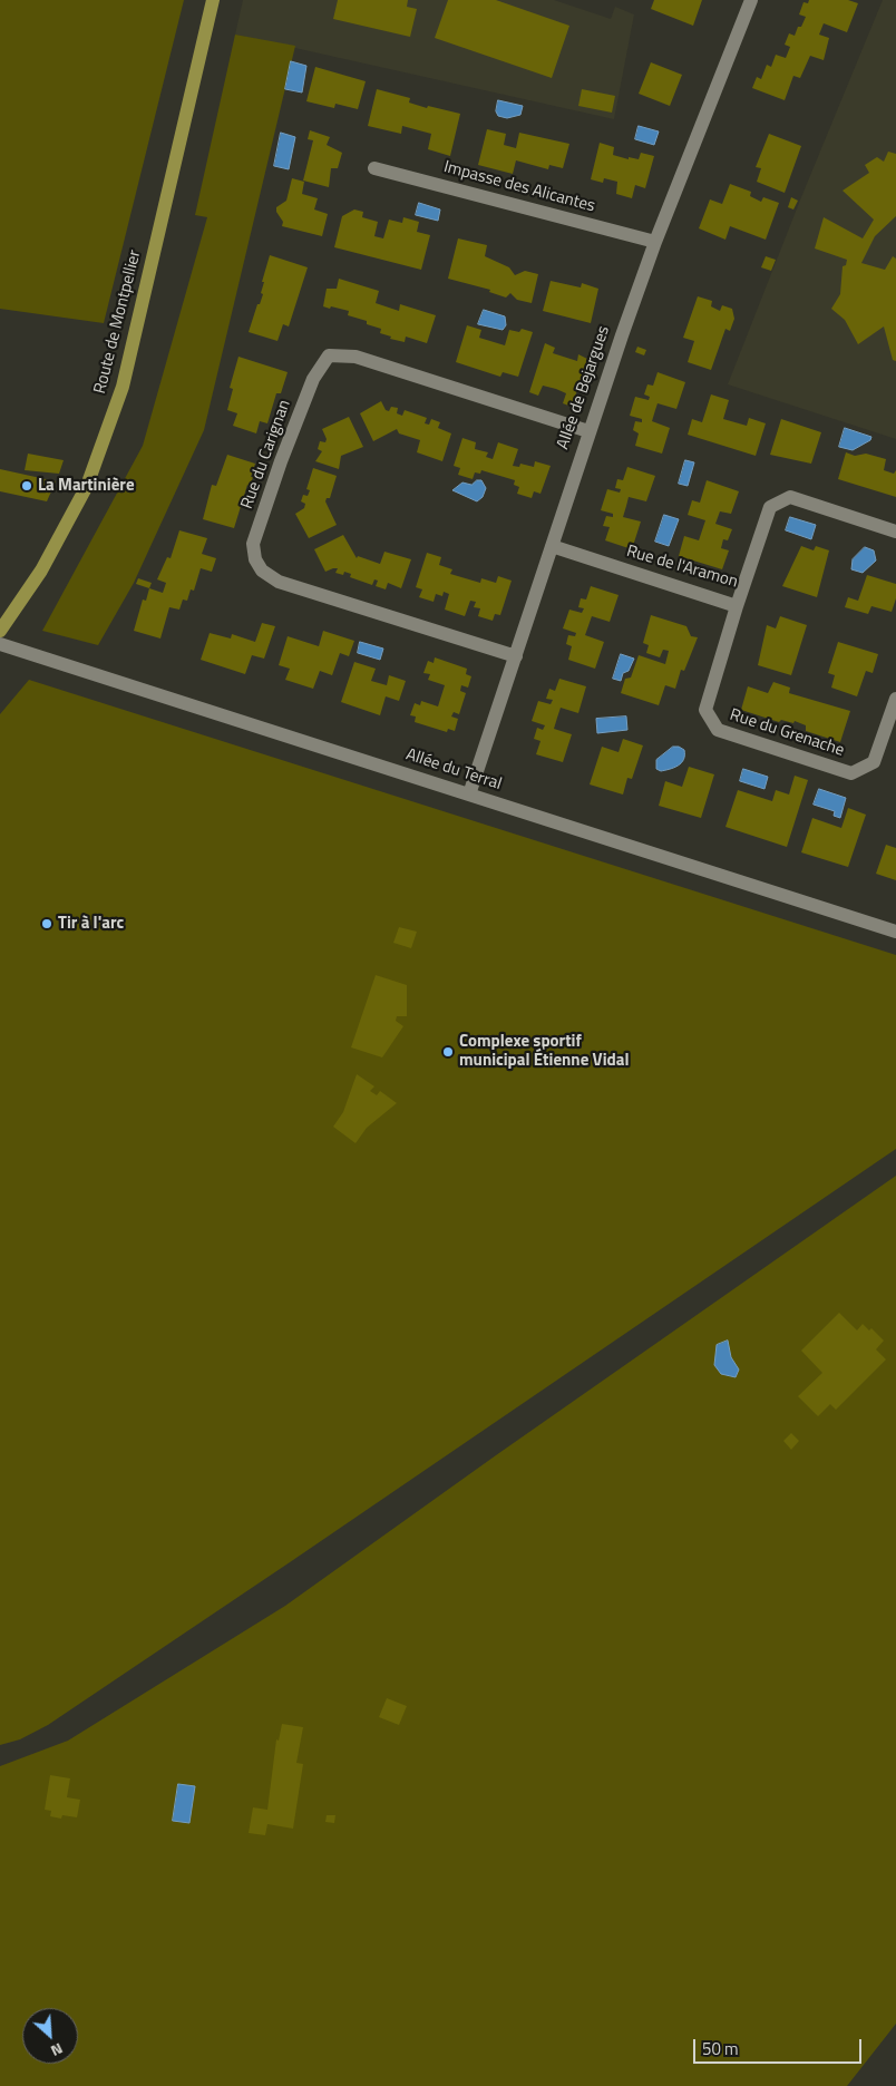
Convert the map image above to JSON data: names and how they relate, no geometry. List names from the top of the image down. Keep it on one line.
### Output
{"streets":{"main road":["Route de Montpellier"],"street":["Impasse des Alicantes","Allée de Bejargues","Rue du Carignan","Rue de l'Aramon","Rue du Grenache","Allée du Terral"]},"crossings":[["Impasse des Alicantes","Allée de Bejargues"],["Allée de Bejargues","Rue du Carignan"],["Allée de Bejargues","Rue de l'Aramon"],["Allée de Bejargues","Allée du Terral"],["Rue de l'Aramon","Rue du Grenache"]],"places":["La Martinière","Tir à l'arc","Complexe sportif municipal Étienne Vidal"],"scale_bar":"50 m","north":"bottom right"}
